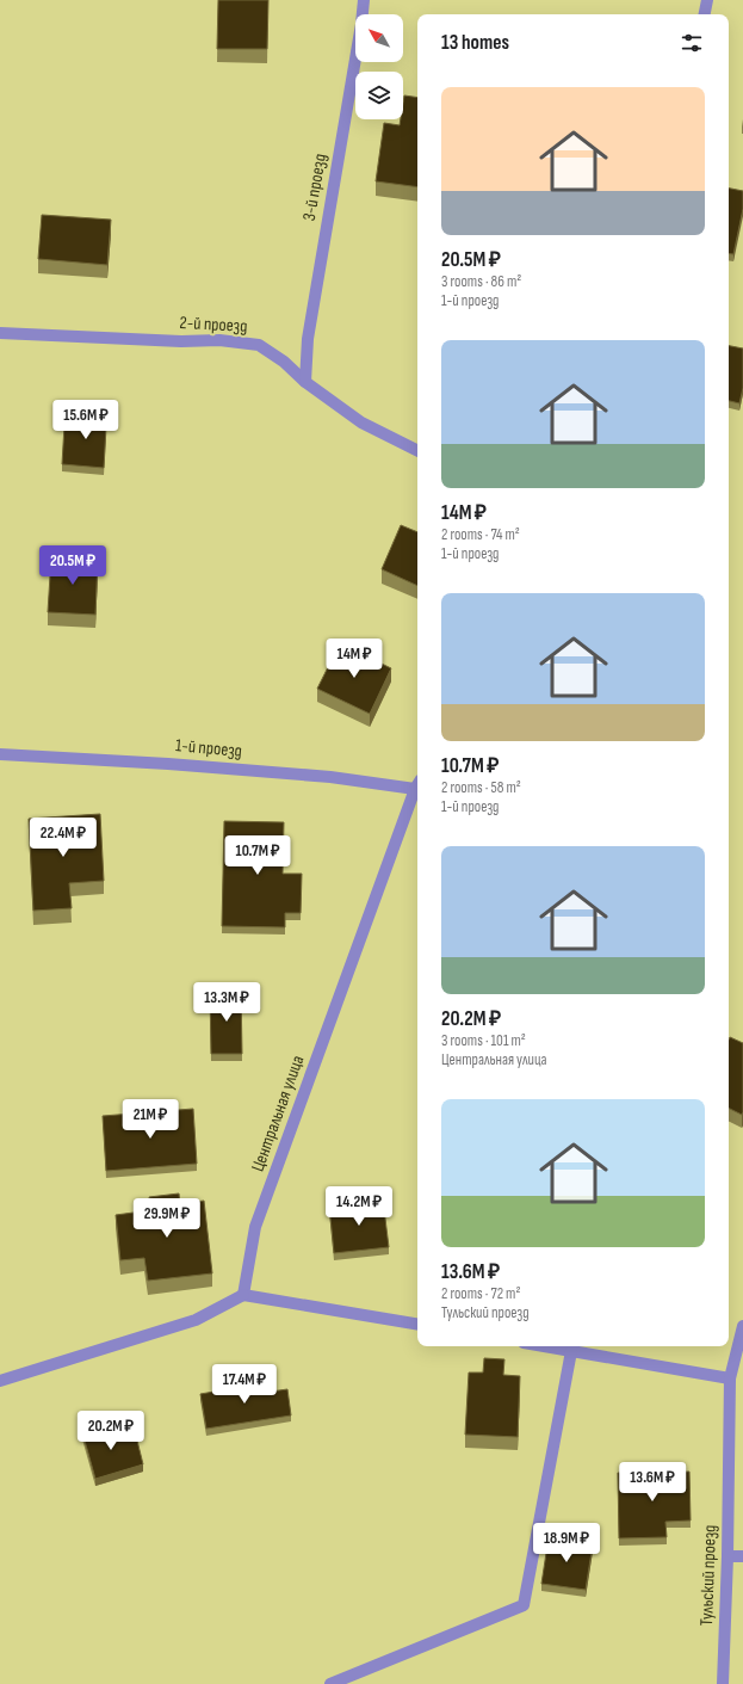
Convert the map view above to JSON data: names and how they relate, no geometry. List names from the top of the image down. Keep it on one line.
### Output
{"streets":{"street":["3-й проезд","2-й проезд","1-й проезд","Центральная улица","Тульский проезд"]},"crossings":[["3-й проезд","2-й проезд"],["1-й проезд","Центральная улица"]],"north":"top left","page":{"heading":"13 homes","list":[{"name":"20.5M ₽","note":"3 rooms · 86 m² · 1-й проезд"},{"name":"14M ₽","note":"2 rooms · 74 m² · 1-й проезд"},{"name":"10.7M ₽","note":"2 rooms · 58 m² · 1-й проезд"},{"name":"20.2M ₽","note":"3 rooms · 101 m² · Центральная улица"},{"name":"13.6M ₽","note":"2 rooms · 72 m² · Тульский проезд"}],"price":["15.6M ₽","20.5M ₽","14M ₽","22.4M ₽","10.7M ₽","13.3M ₽","21M ₽","14.2M ₽","29.9M ₽","17.4M ₽","20.2M ₽","13.6M ₽","18.9M ₽"]}}
